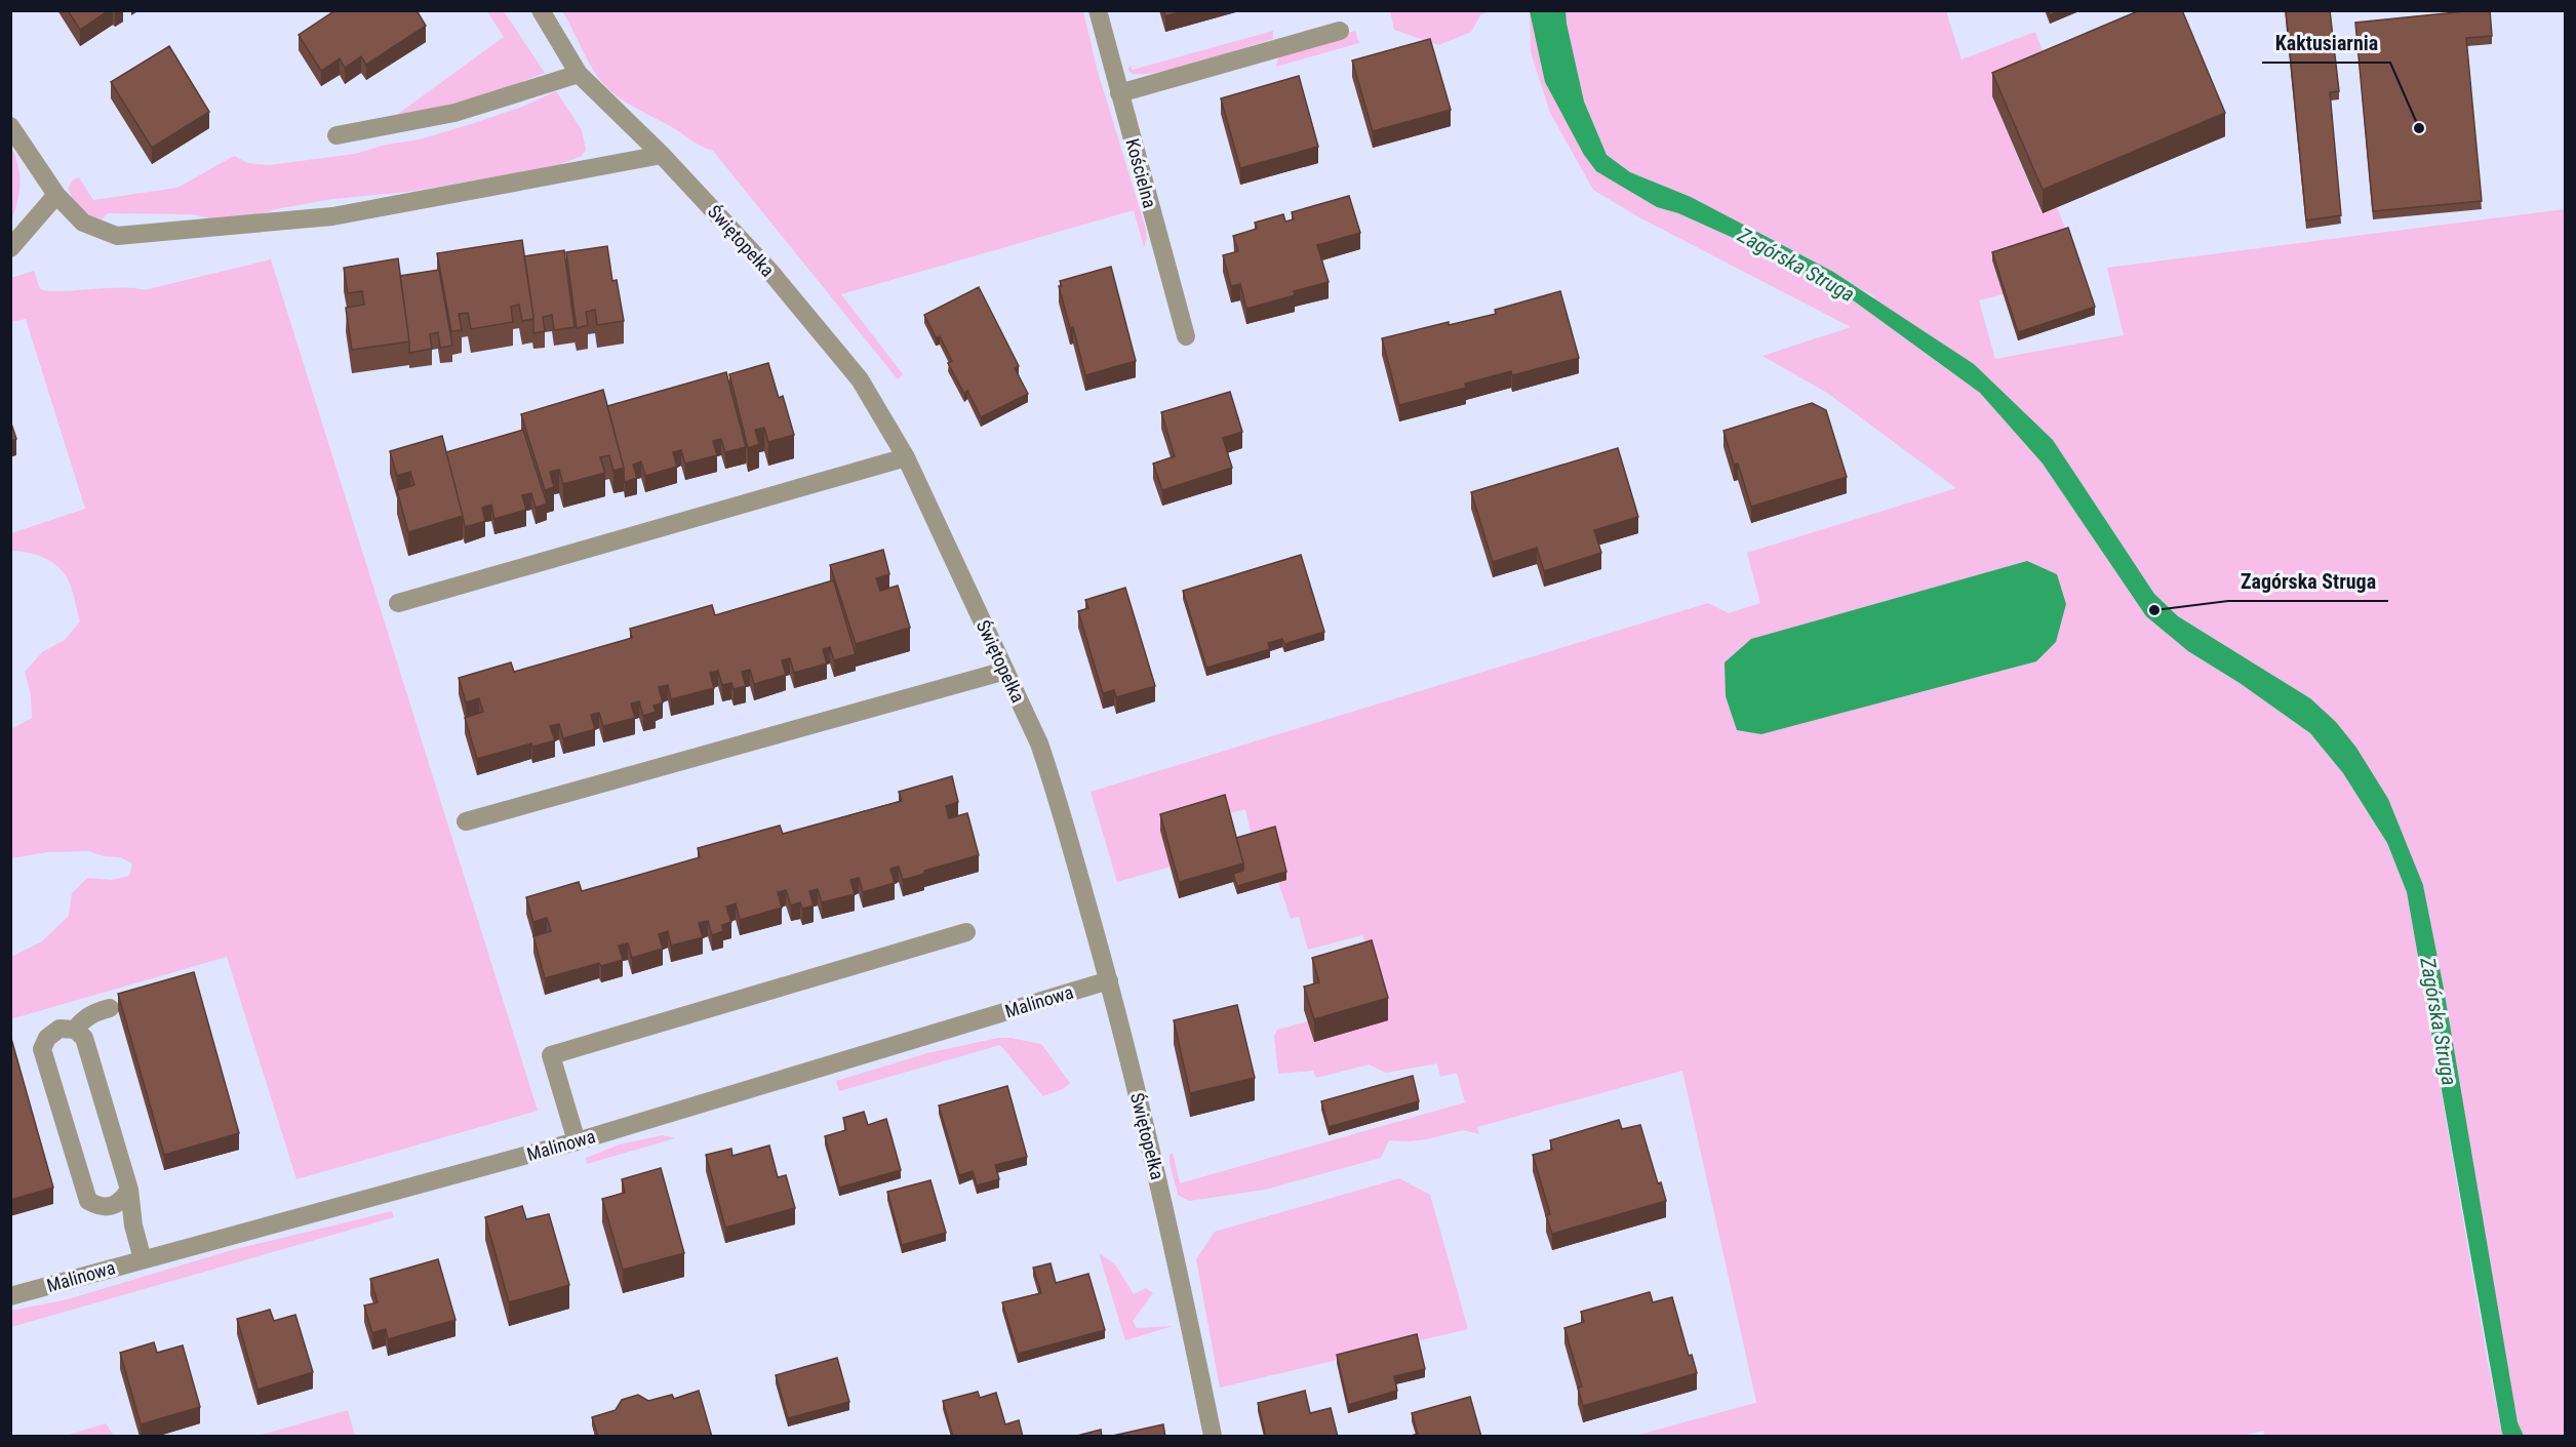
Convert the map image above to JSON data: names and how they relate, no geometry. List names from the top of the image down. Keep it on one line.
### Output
{"streets":{"street":["Kościelna","Świętopełka","Malinowa"]},"crossings":[["Świętopełka","Malinowa"]],"water":["Zagórska Struga"],"places":["Kaktusiarnia","Zagórska Struga"]}
